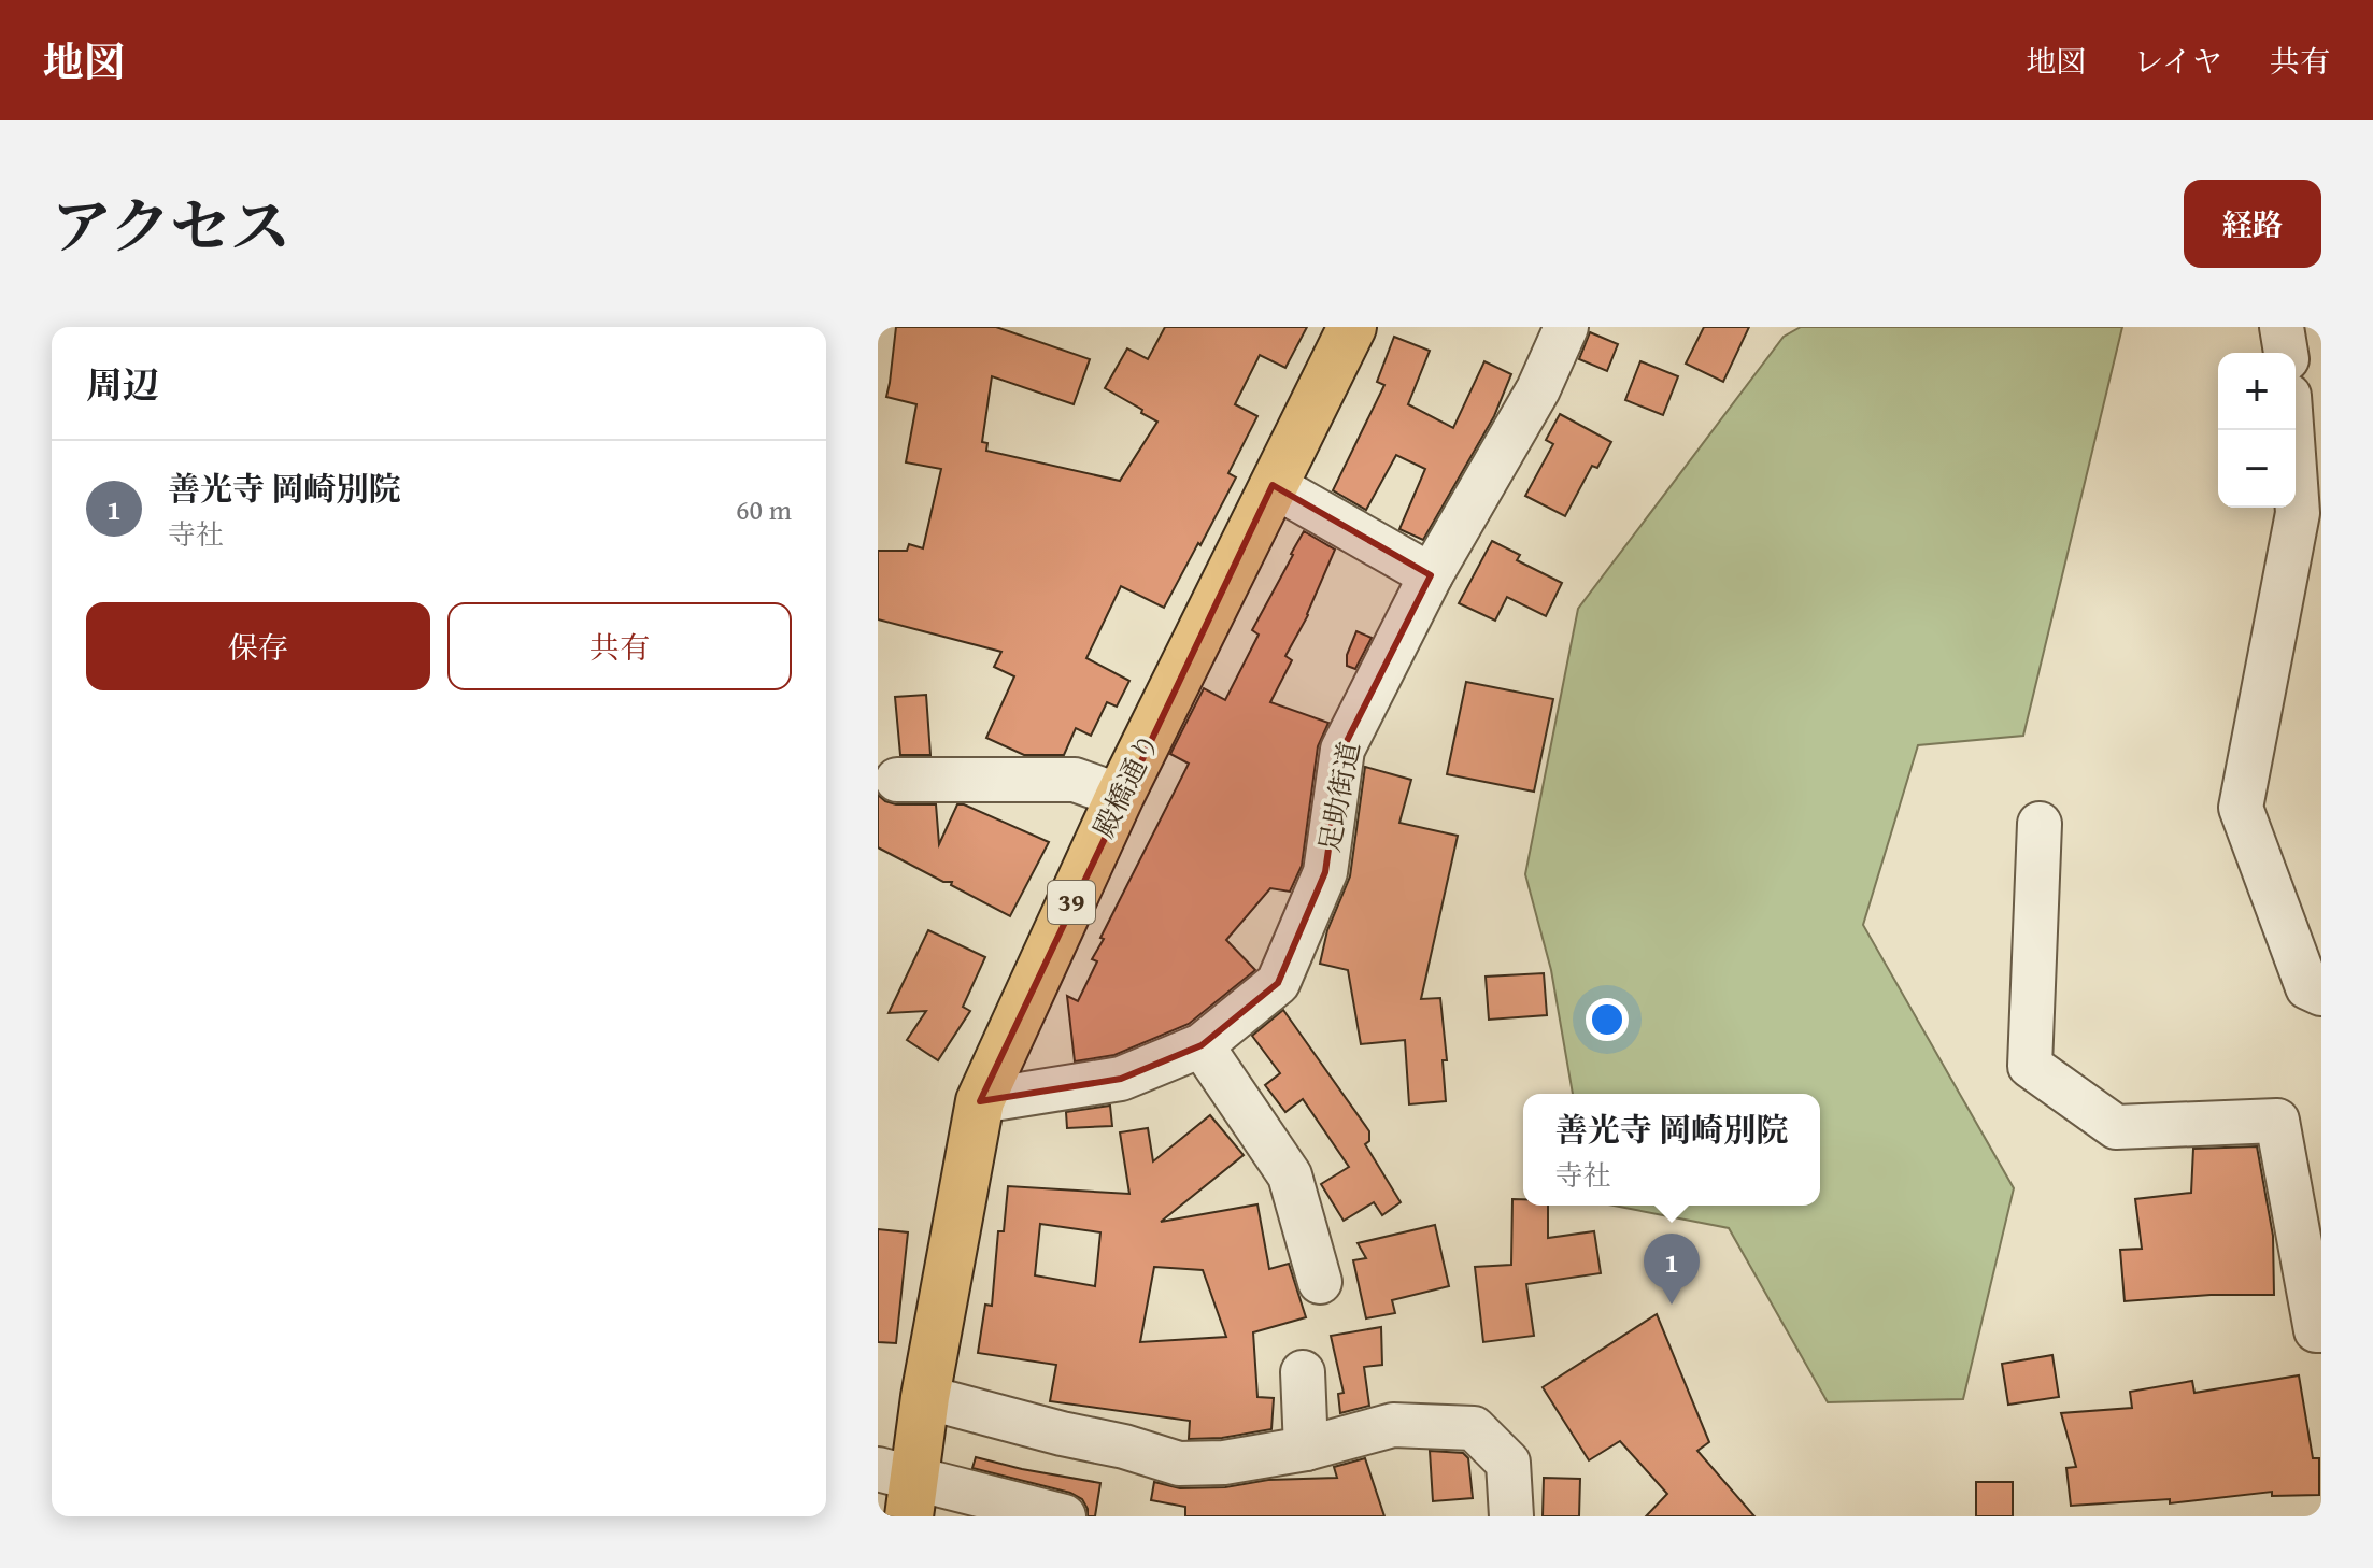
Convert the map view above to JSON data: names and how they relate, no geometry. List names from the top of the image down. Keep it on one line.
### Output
{"streets":{"main road":["殿橋通り","39"],"street":["足助街道"]},"crossings":[["殿橋通り","足助街道"]],"page":{"header":"地図","nav":["地図","レイヤ","共有"],"title":"アクセス","buttons":["経路",["保存","共有"]],"heading":"周辺","map_buttons":["+","−"],"list":[{"mark":"1","name":"善光寺 岡崎別院","note":"寺社","value":"60 m"}],"popup":["善光寺 岡崎別院","寺社"],"pins":"1"}}
